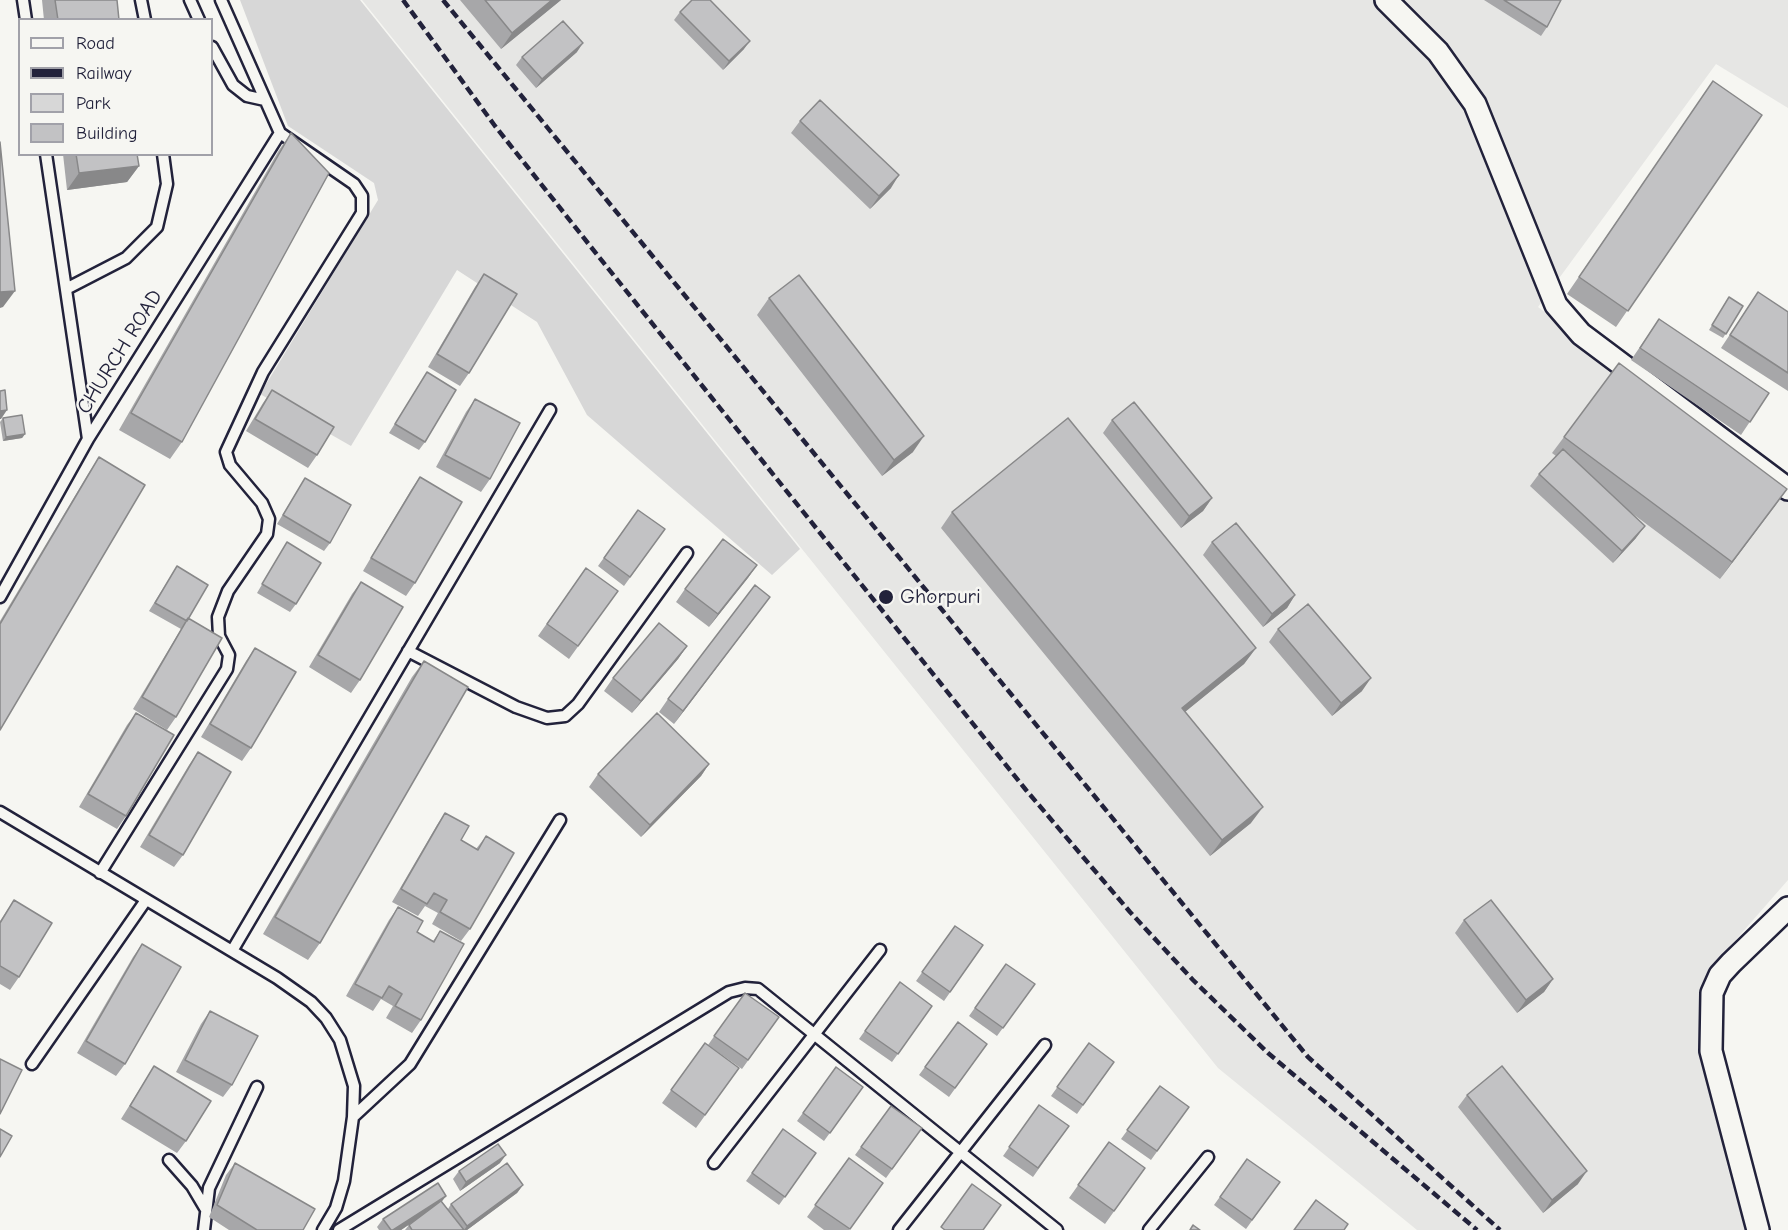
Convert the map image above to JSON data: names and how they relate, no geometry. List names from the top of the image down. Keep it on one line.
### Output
{"streets":{"lane":["CHURCH ROAD"]},"places":["Ghorpuri"],"legend":["Road","Railway","Park","Building"]}
